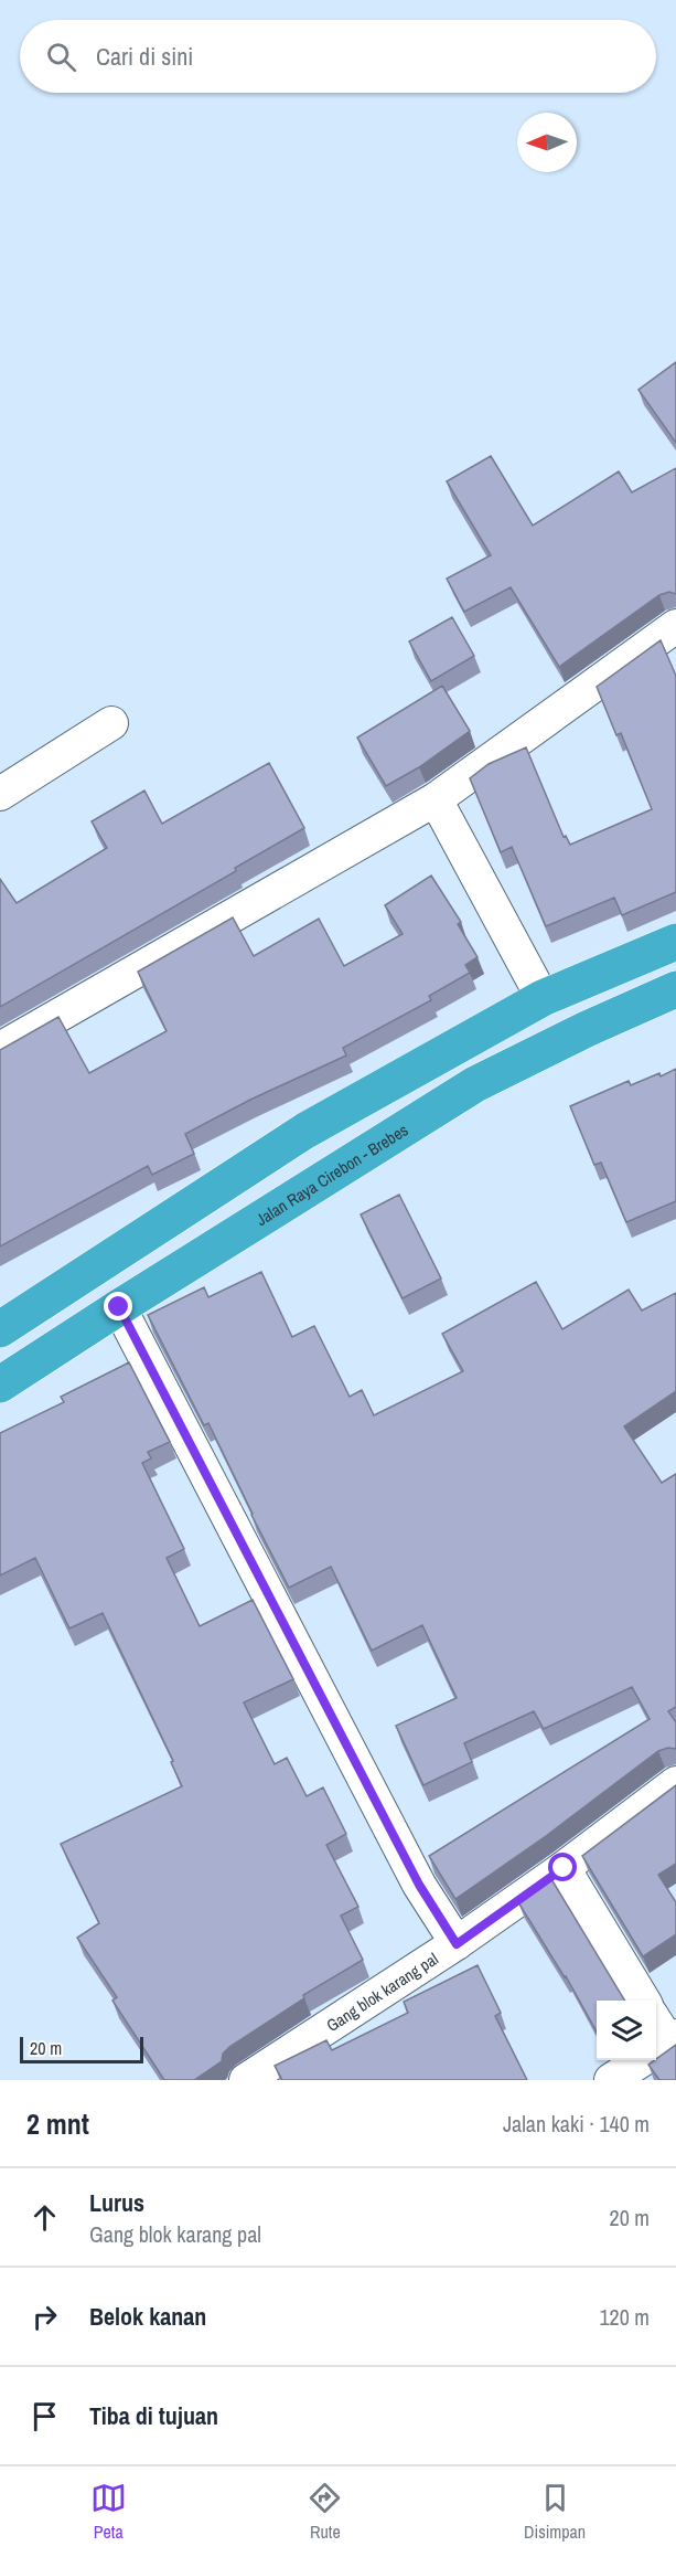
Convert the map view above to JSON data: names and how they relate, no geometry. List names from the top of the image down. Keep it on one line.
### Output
{"streets":{"highway":["Jalan Raya Cirebon - Brebes"],"street":["Gang blok karang pal"]},"scale_bar":"20 m","north":"left","page":{"search":"Cari di sini","scale":"20 m","heading":["2 mnt","Jalan kaki · 140 m"],"list":[["Lurus","Gang blok karang pal","20 m"],["Belok kanan","120 m"],"Tiba di tujuan"],"nav":["Peta","Rute","Disimpan"]}}
